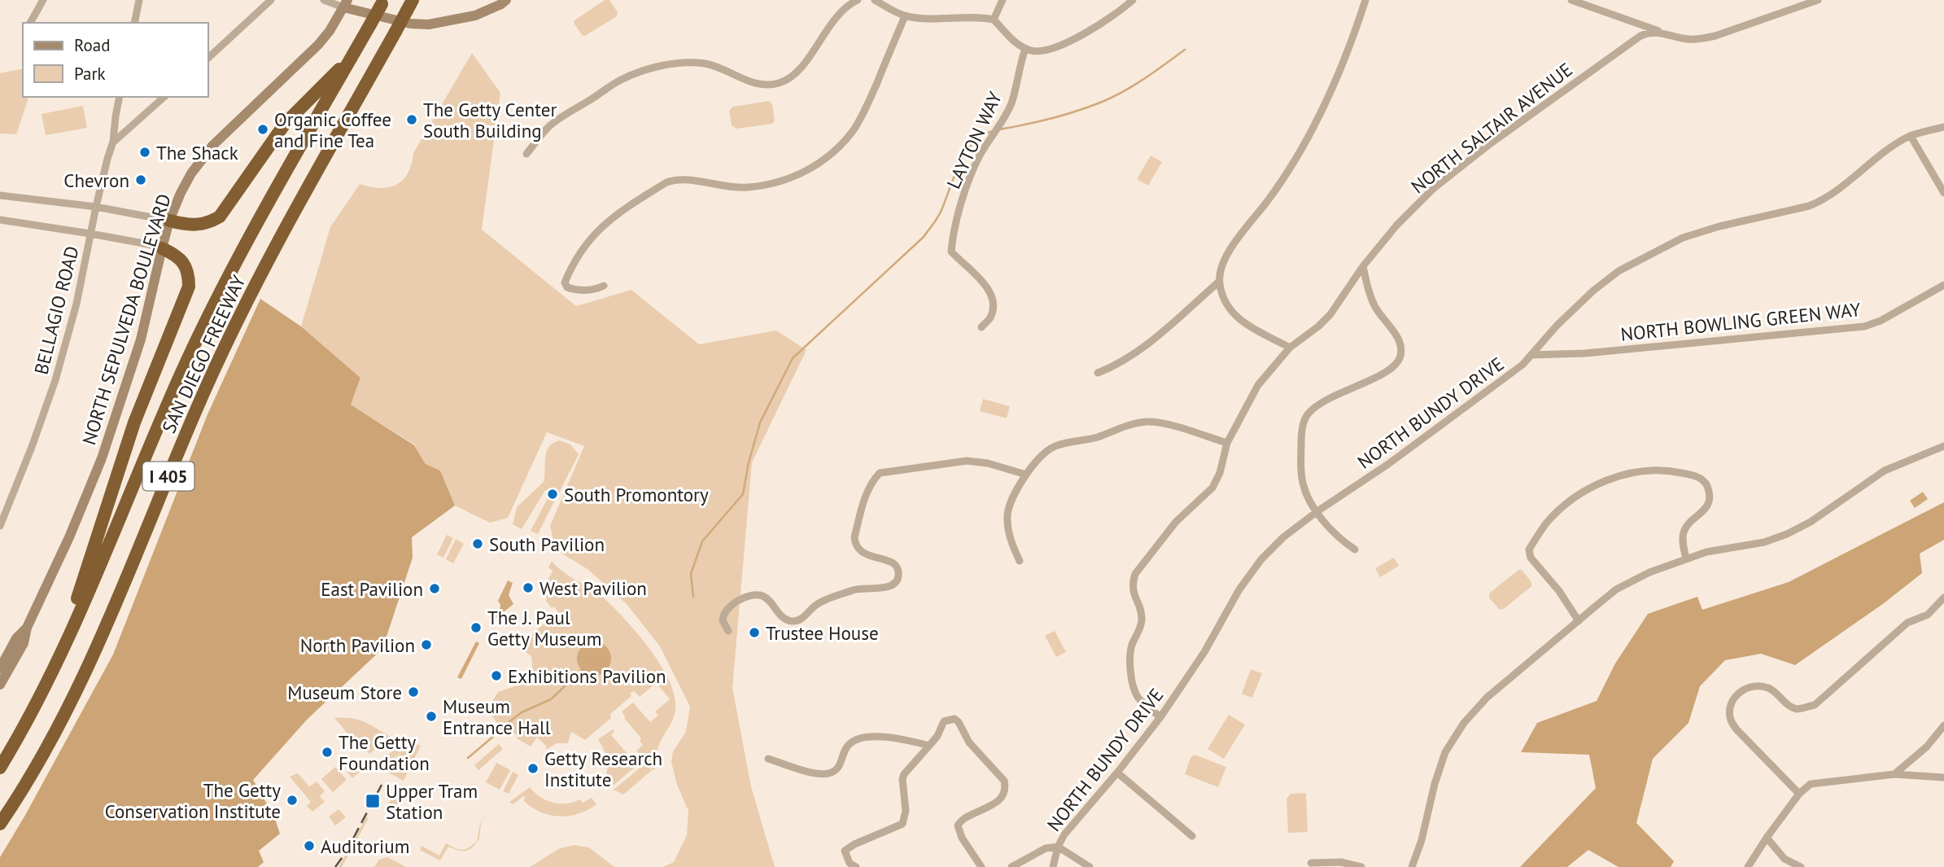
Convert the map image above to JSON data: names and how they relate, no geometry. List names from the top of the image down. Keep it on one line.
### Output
{"streets":{"highway":["SAN DIEGO FREEWAY","I 405"],"main road":["NORTH SEPULVEDA BOULEVARD"],"street":["NORTH SALTAIR AVENUE","LAYTON WAY","BELLAGIO ROAD","NORTH BOWLING GREEN WAY","NORTH BUNDY DRIVE"]},"crossings":[["NORTH SALTAIR AVENUE","NORTH BUNDY DRIVE"],["NORTH BOWLING GREEN WAY","NORTH BUNDY DRIVE"]],"places":{"other":["The Getty Center South Building","Organic Coffee and Fine Tea","The Shack","Chevron","South Promontory","South Pavilion","West Pavilion","East Pavilion","The J. Paul Getty Museum","Trustee House","North Pavilion","Exhibitions Pavilion","Museum Store","Museum Entrance Hall","The Getty Foundation","Getty Research Institute","The Getty Conservation Institute","Auditorium"],"transit":["Upper Tram Station"]},"legend":["Road","Park"]}
